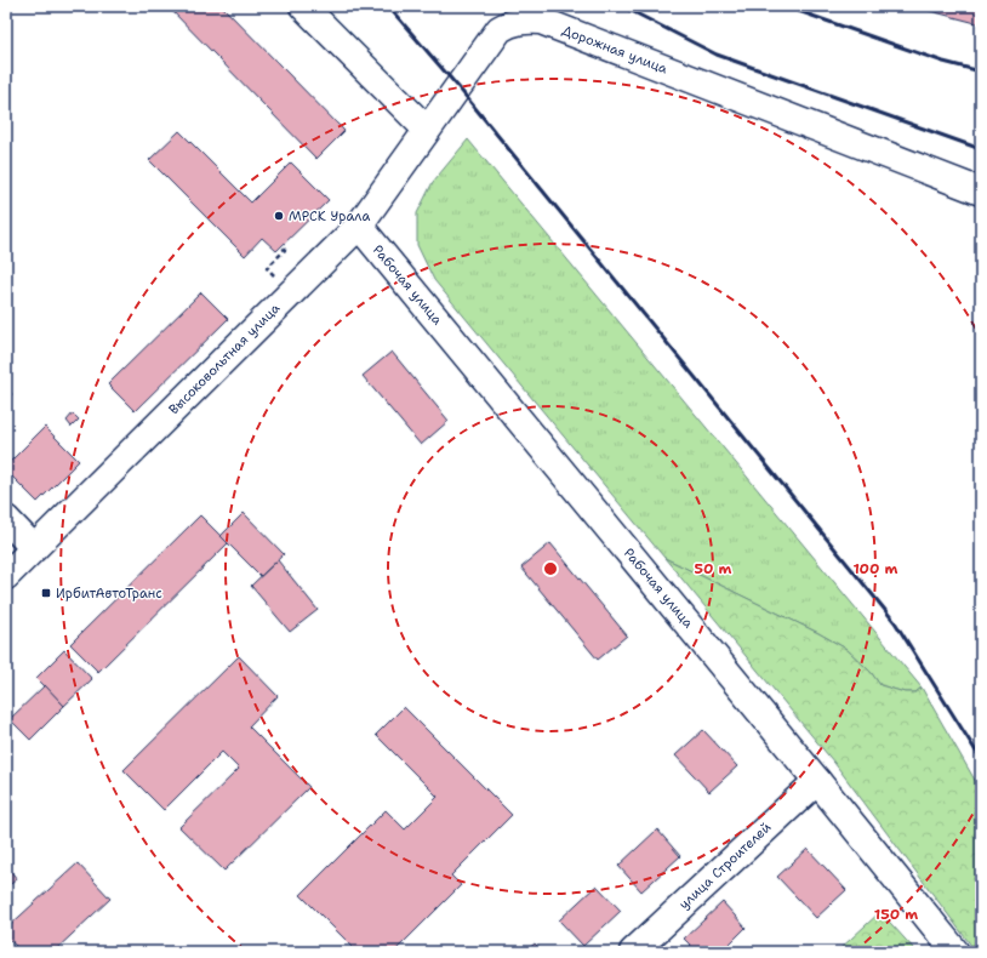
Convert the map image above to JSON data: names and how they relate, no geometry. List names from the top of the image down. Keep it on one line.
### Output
{"streets":{"street":["Дорожная улица","Рабочая улица","Высоковольтная улица","улица Строителей"]},"crossings":[["Дорожная улица","Высоковольтная улица"],["Рабочая улица","Высоковольтная улица"],["Рабочая улица","улица Строителей"]],"places":{"other":["МРСК Урала"],"transit":["ИрбитАвтоТранс"]},"rings":["50 m","100 m","150 m"]}
